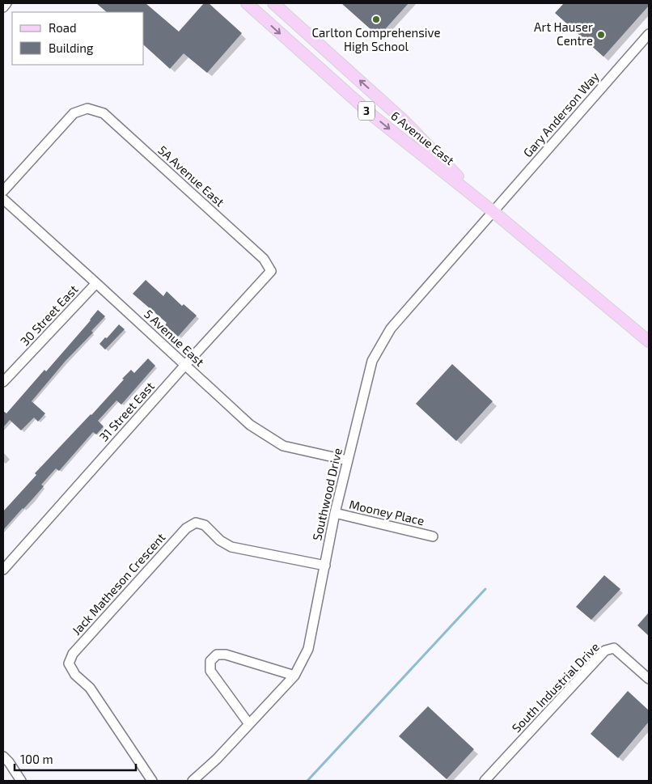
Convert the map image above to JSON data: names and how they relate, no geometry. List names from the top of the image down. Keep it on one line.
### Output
{"streets":{"main road":["3","6 Avenue East"],"street":["Gary Anderson Way","5A Avenue East","30 Street East","5 Avenue East","31 Street East","Southwood Drive","Mooney Place","Jack Matheson Crescent","South Industrial Drive"]},"crossings":[["Gary Anderson Way","6 Avenue East"],["Gary Anderson Way","Southwood Drive"],["6 Avenue East","Southwood Drive"],["5A Avenue East","31 Street East"],["30 Street East","5 Avenue East"],["5 Avenue East","31 Street East"],["5 Avenue East","Southwood Drive"],["Southwood Drive","Mooney Place"],["Southwood Drive","Jack Matheson Crescent"]],"places":["Carlton Comprehensive High School","Art Hauser Centre"],"legend":["Road","Building"],"scale_bar":"100 m"}
